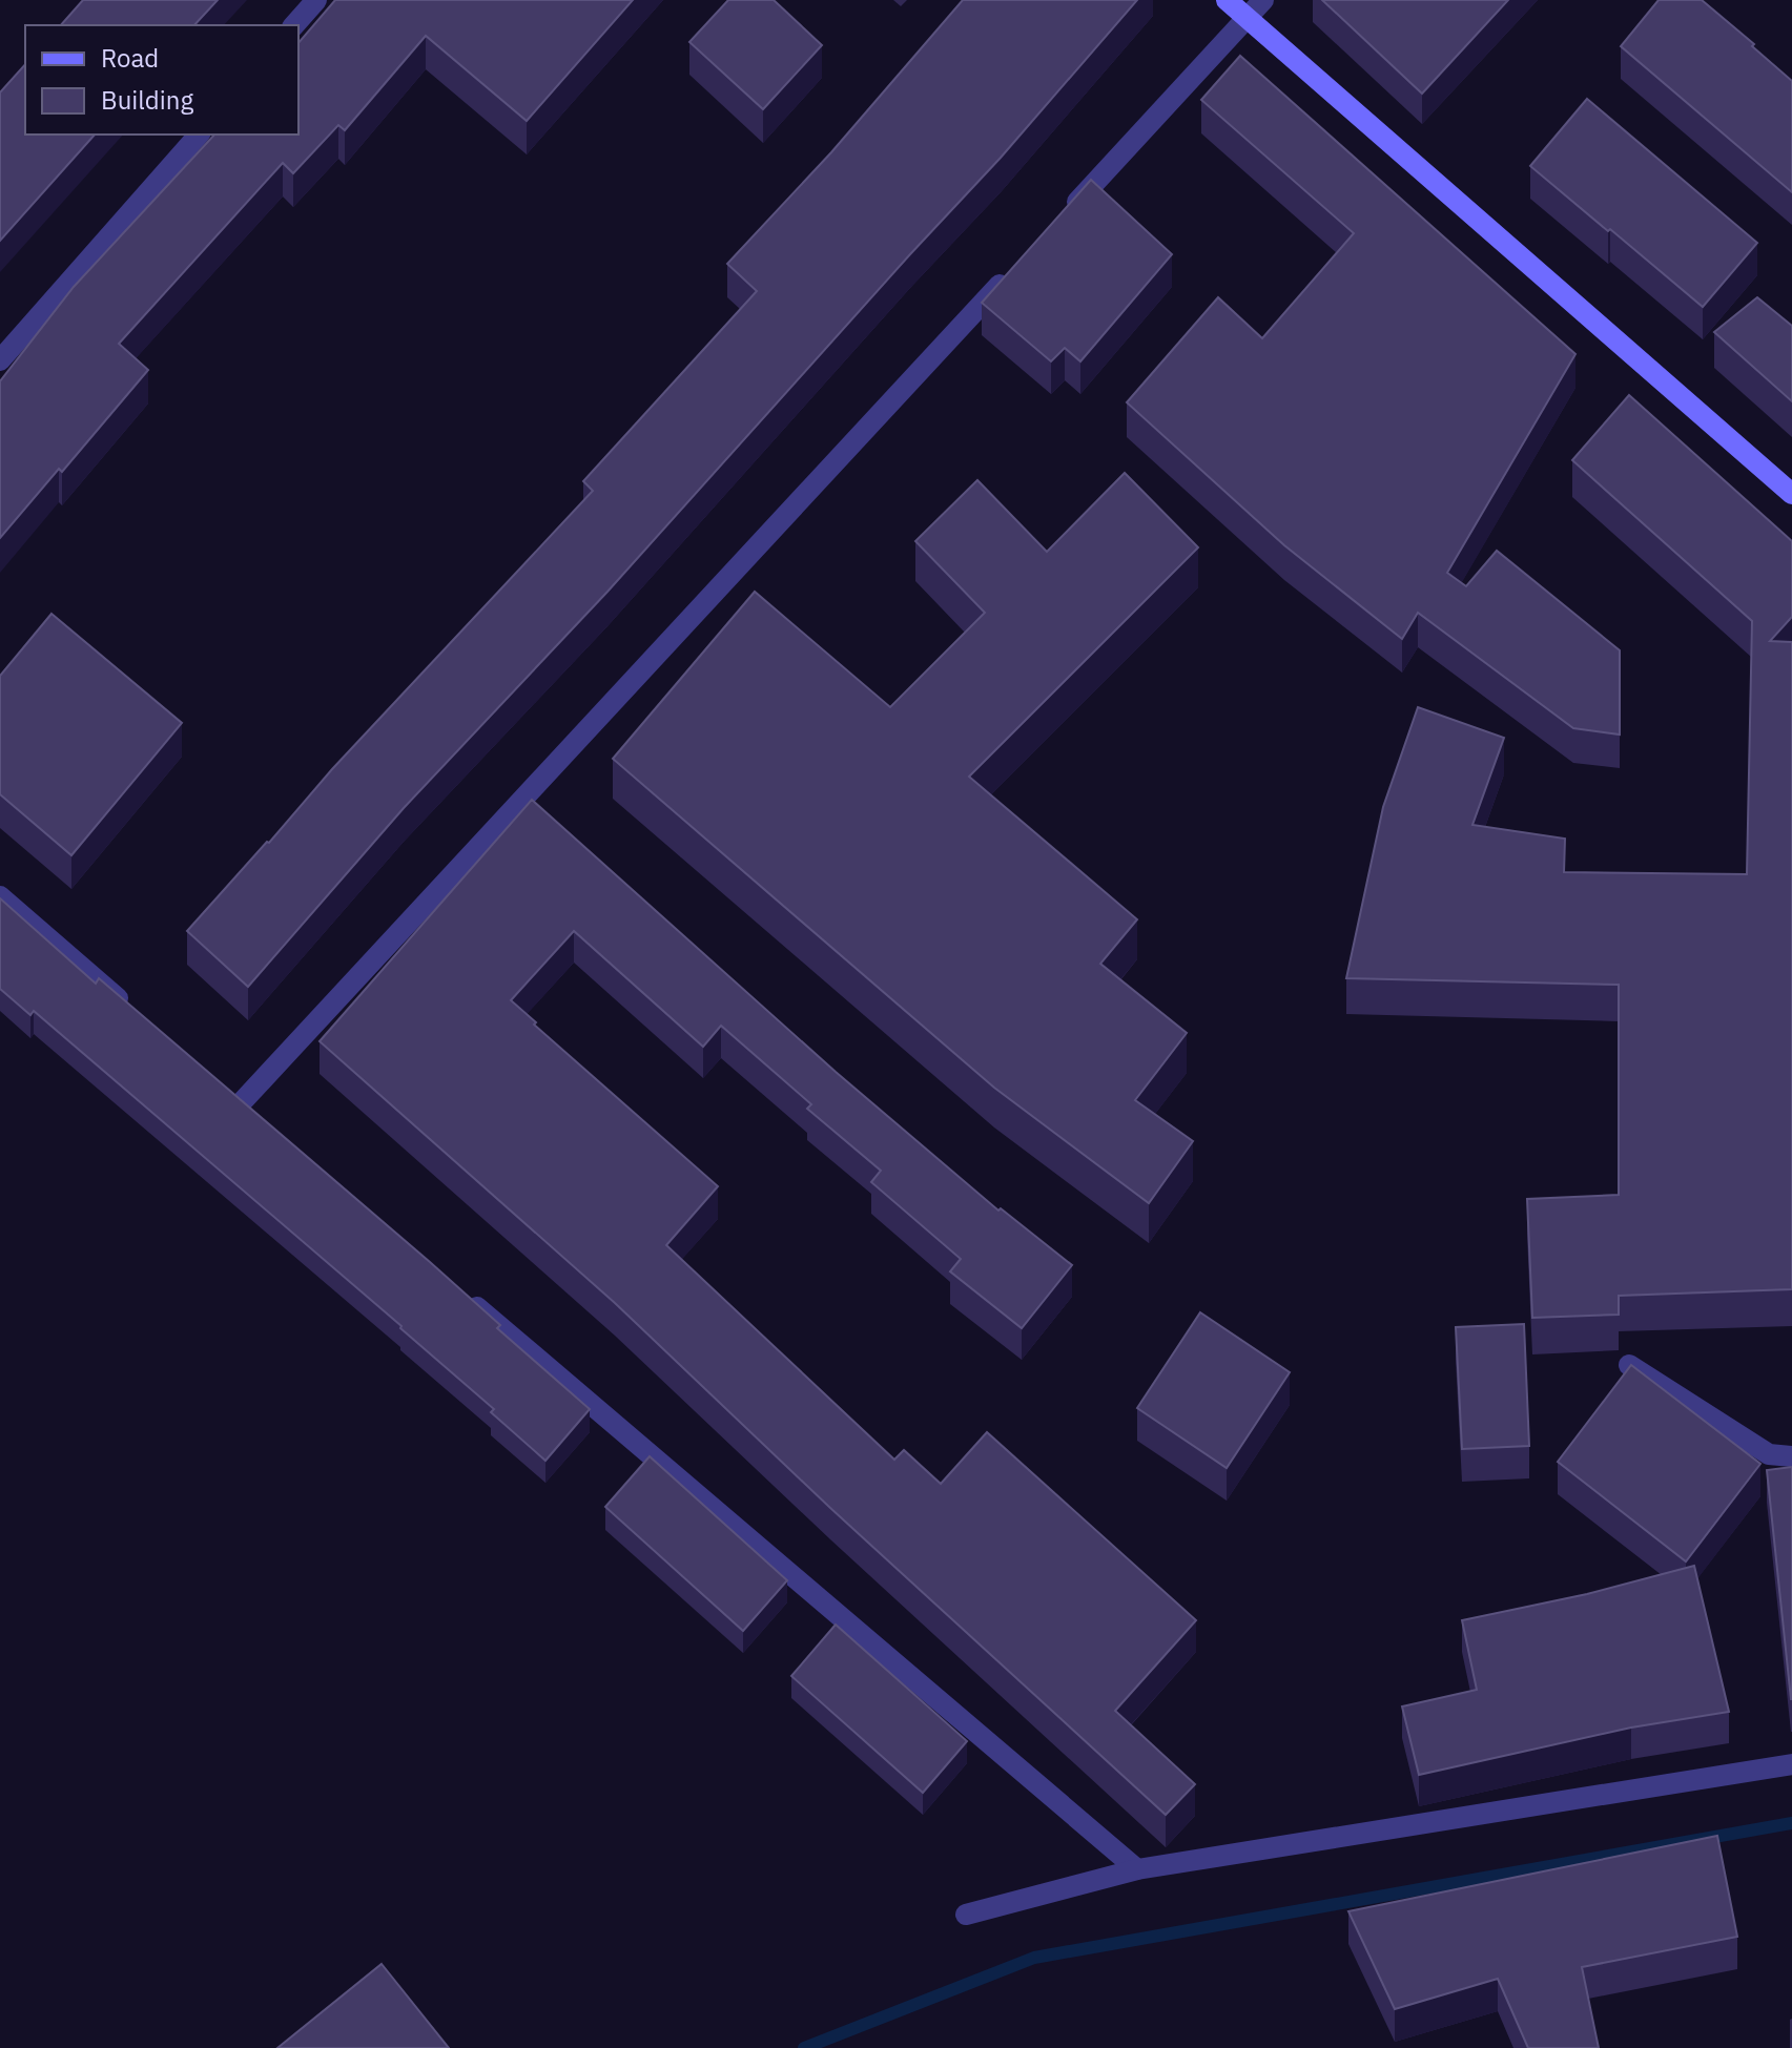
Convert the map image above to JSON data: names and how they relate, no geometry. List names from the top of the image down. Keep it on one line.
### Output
{"legend":["Road","Building"]}
